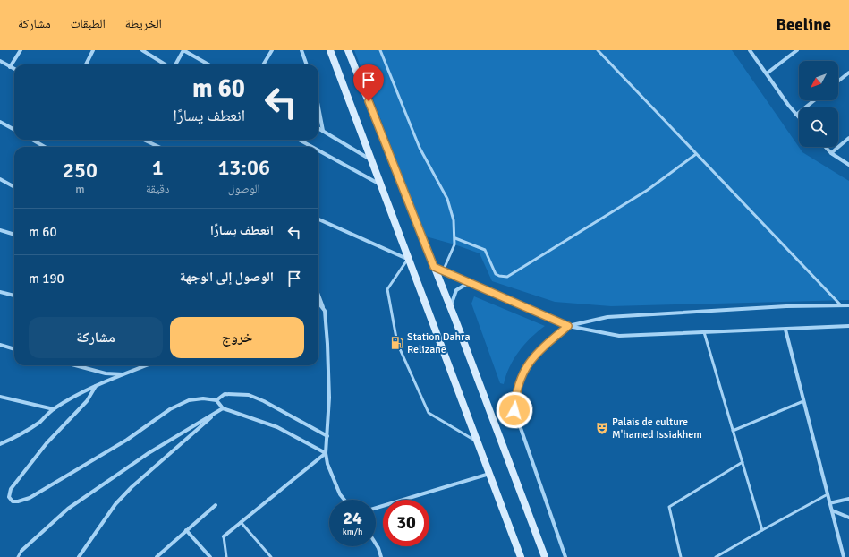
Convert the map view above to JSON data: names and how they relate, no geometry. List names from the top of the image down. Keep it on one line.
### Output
{"places":{"fuel station":["Station Dahra Relizane"],"theatre":["Palais de culture M'hamed Issiakhem"]},"north":"bottom left","page":{"header":"Beeline","nav":["الخريطة","الطبقات","مشاركة"],"turn":["60 m","انعطف يسارًا"],"eta":["13:06","الوصول","1","دقيقة","250","m"],"list":[{"name":"انعطف يسارًا","value":"60 m"},{"name":"الوصول إلى الوجهة","value":"190 m"}],"buttons":["خروج","مشاركة"],"speed":"24 km/h","limit":"30"}}
